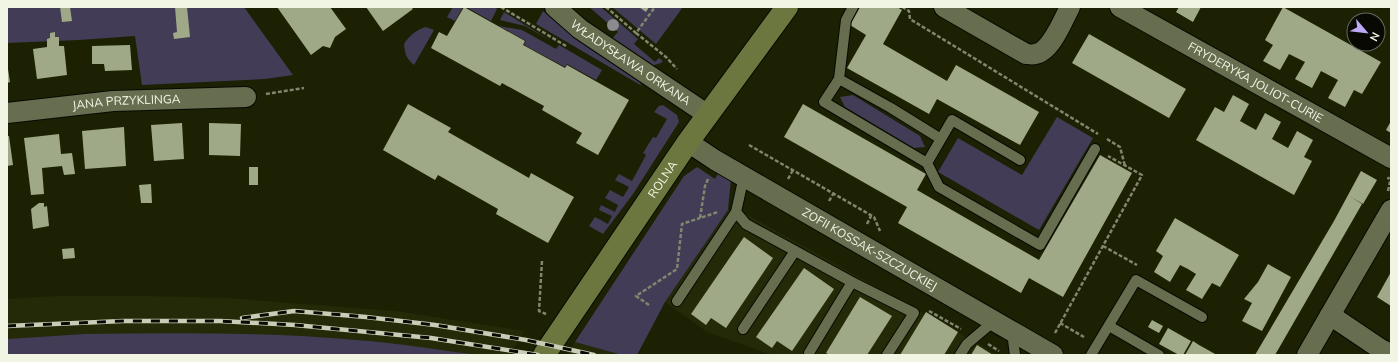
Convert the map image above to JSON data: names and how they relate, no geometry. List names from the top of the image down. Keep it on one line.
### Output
{"streets":{"street":["WŁADYSŁAWA ORKANA","FRYDERYKA JOLIOT-CURIE","JANA PRZYKLINGA","ROLNA","ZOFII KOSSAK-SZCZUCKIEJ"]},"crossings":[["WŁADYSŁAWA ORKANA","ROLNA"],["ROLNA","ZOFII KOSSAK-SZCZUCKIEJ"]],"north":"bottom right"}
